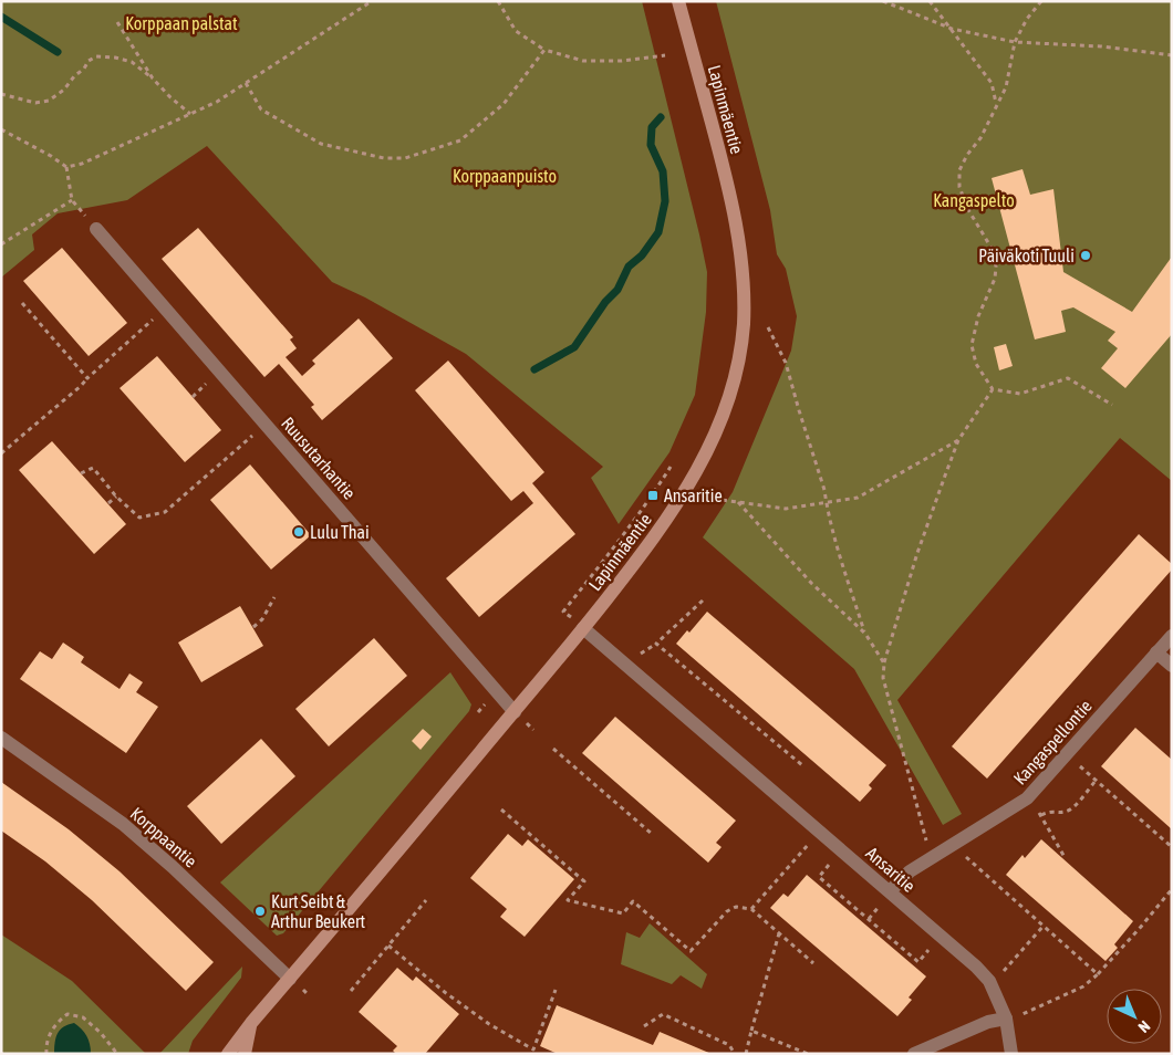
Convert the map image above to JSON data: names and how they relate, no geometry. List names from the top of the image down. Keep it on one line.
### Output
{"streets":{"street":["Lapinmäentie","Ruusutarhantie","Kangaspellontie","Korppaantie","Ansaritie"]},"crossings":[["Lapinmäentie","Ruusutarhantie"],["Lapinmäentie","Korppaantie"],["Lapinmäentie","Ansaritie"],["Kangaspellontie","Ansaritie"]],"parks":["Korppaan palstat","Korppaanpuisto","Kangaspelto"],"places":{"other":["Päiväkoti Tuuli","Lulu Thai","Kurt Seibt & Arthur Beukert"],"transit":["Ansaritie"]},"north":"bottom right"}
